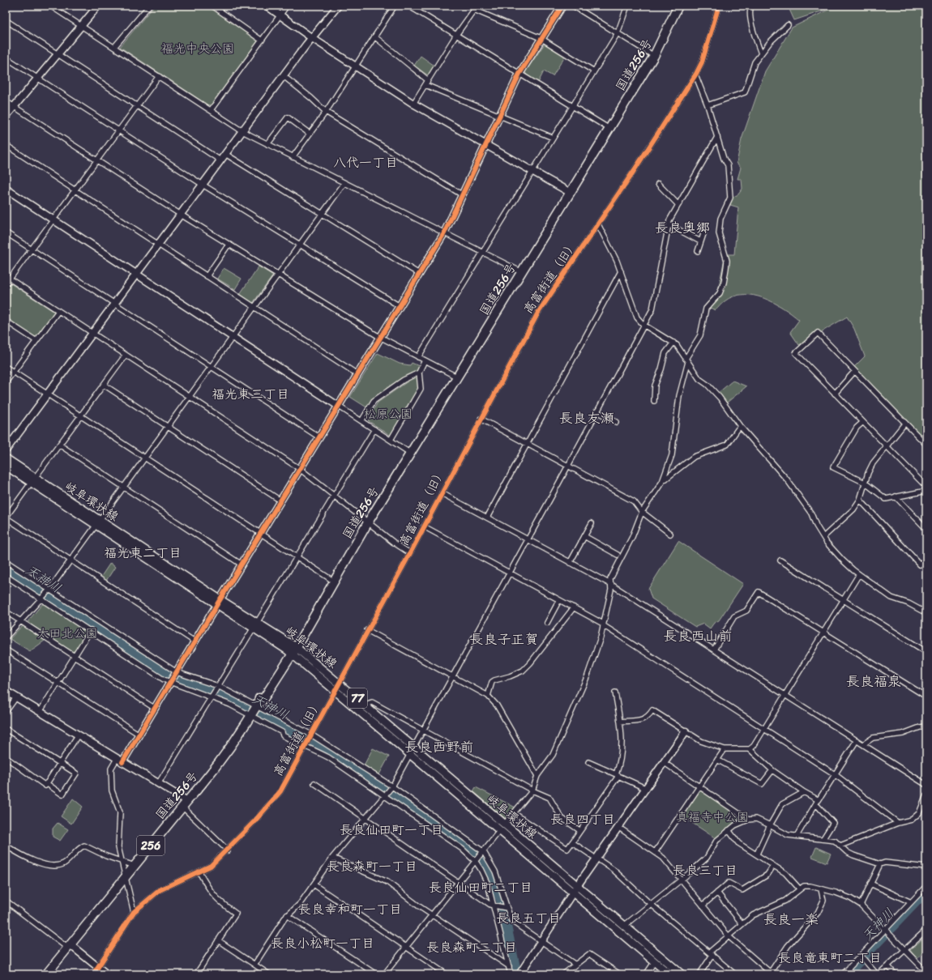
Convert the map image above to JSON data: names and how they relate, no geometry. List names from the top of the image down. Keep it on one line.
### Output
{"streets":{"highway":["国道256号","256"],"main road":["岐阜環状線","77"],"street":["高富街道（旧）"]},"crossings":[["国道256号","岐阜環状線"],["高富街道（旧）","岐阜環状線"]],"districts":["八代一丁目","長良奥郷","福光東三丁目","長良友瀬","福光東二丁目","長良西山前","長良子正賀","長良福泉","長良西野前","長良四丁目","長良仙田町一丁目","長良森町一丁目","長良三丁目","長良仙田町二丁目","長良幸和町一丁目","長良五丁目","長良一楽","長良小松町一丁目","長良森町二丁目","長良竜東町二丁目"],"water":["天神川"],"parks":["福光中央公園","松原公園","太田北公園","真福寺中公園"]}
